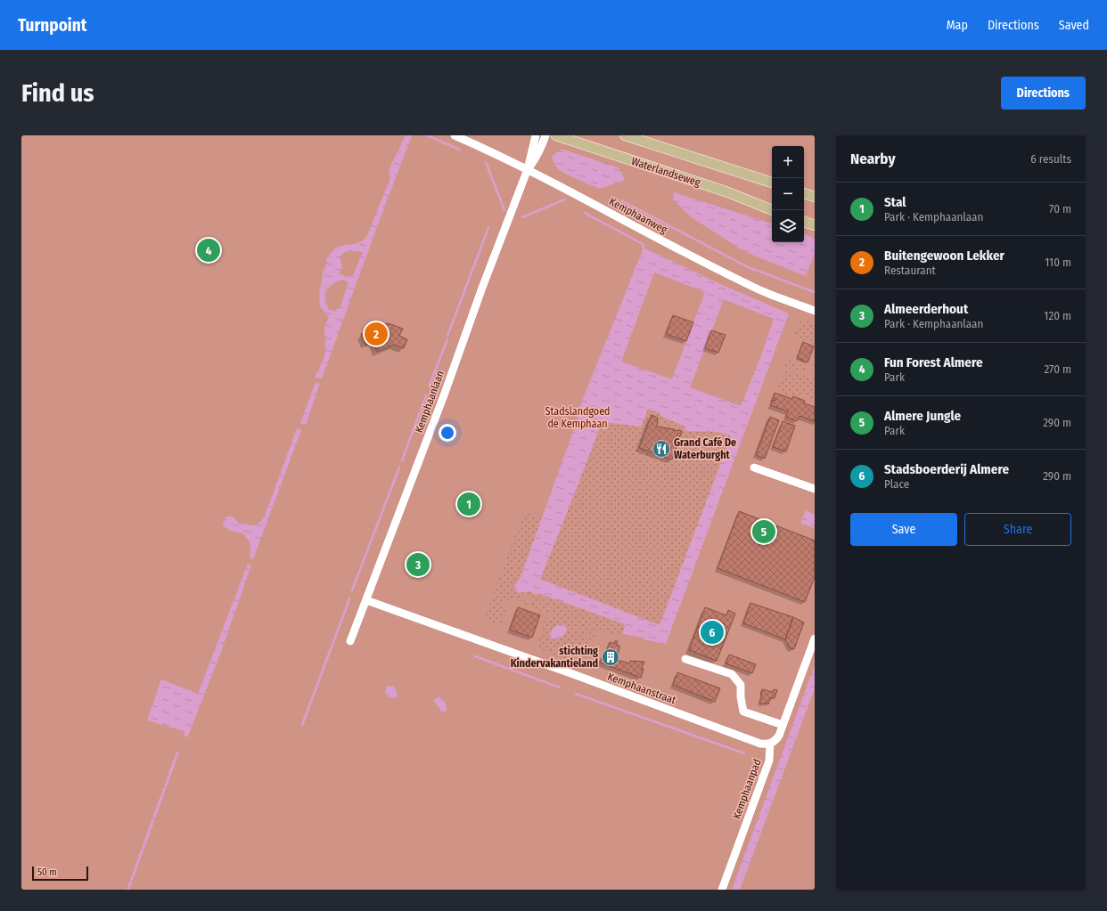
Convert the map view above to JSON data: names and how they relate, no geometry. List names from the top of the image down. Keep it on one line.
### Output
{"streets":{"main road":["Waterlandseweg"],"street":["Kemphaanweg","Kemphaanlaan","Kemphaanstraat","Kemphaanpad"]},"crossings":[["Kemphaanweg","Kemphaanlaan"],["Kemphaanlaan","Kemphaanstraat"],["Kemphaanstraat","Kemphaanpad"]],"parks":["Stadslandgoed de Kemphaan"],"places":{"restaurant":["Grand Café De Waterburght"],"building":["stichting Kindervakantieland"]},"scale_bar":"50 m","page":{"header":"Turnpoint","nav":["Map","Directions","Saved"],"buttons":["Directions",["Save","Share"]],"title":"Find us","heading":["Nearby","6 results"],"map_buttons":["+","−"],"list":[{"mark":"1","name":"Stal","note":"Park · Kemphaanlaan","value":"70 m"},{"mark":"2","name":"Buitengewoon Lekker","note":"Restaurant","value":"110 m"},{"mark":"3","name":"Almeerderhout","note":"Park · Kemphaanlaan","value":"120 m"},{"mark":"4","name":"Fun Forest Almere","note":"Park","value":"270 m"},{"mark":"5","name":"Almere Jungle","note":"Park","value":"290 m"},{"mark":"6","name":"Stadsboerderij Almere","note":"Place","value":"290 m"}],"pins":["4","2","1","5","3","6"],"scale":"50 m"}}
